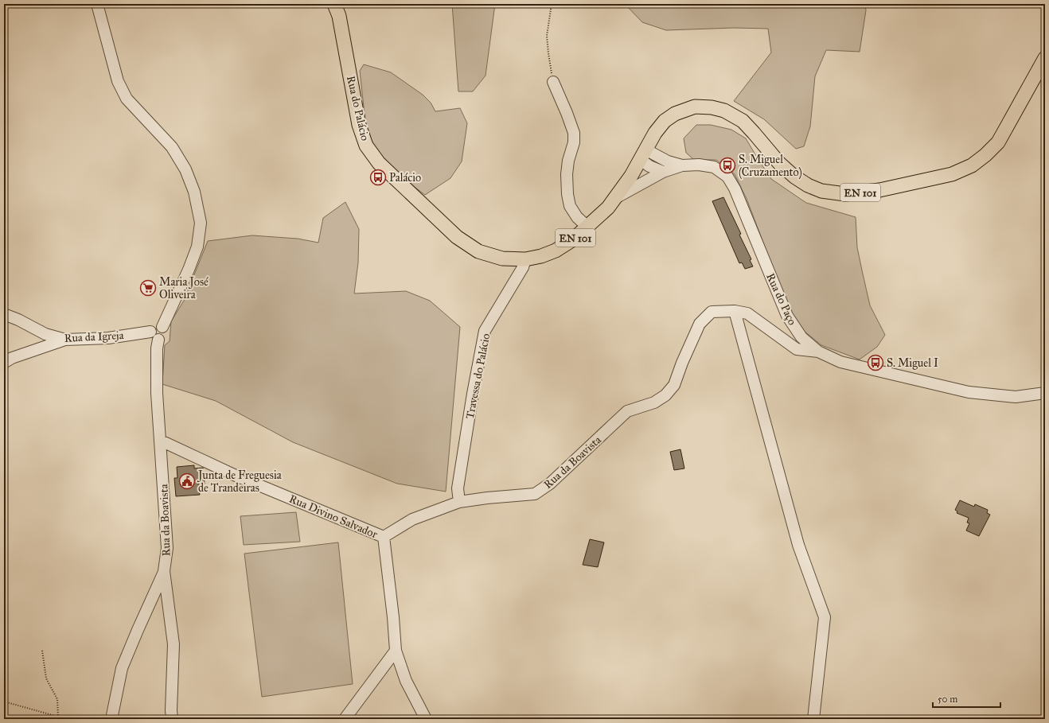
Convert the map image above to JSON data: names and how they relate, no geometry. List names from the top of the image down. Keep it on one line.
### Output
{"streets":{"main road":["Rua do Palácio","EN 101"],"street":["Rua do Paço","Rua da Igreja","Travessa do Palácio","Rua da Boavista","Rua Divino Salvador"]},"crossings":[["Rua do Palácio","EN 101"],["Rua do Palácio","Travessa do Palácio"],["EN 101","Rua do Paço"],["EN 101","Travessa do Palácio"],["Rua do Paço","Rua da Boavista"],["Rua da Igreja","Rua da Boavista"],["Travessa do Palácio","Rua da Boavista"],["Rua da Boavista","Rua Divino Salvador"]],"places":{"bus stop":["S. Miguel (Cruzamento)","Palácio","S. Miguel I"],"supermarket":["Maria José Oliveira"],"public building":["Junta de Freguesia de Trandeiras"]},"scale_bar":"50 m"}
